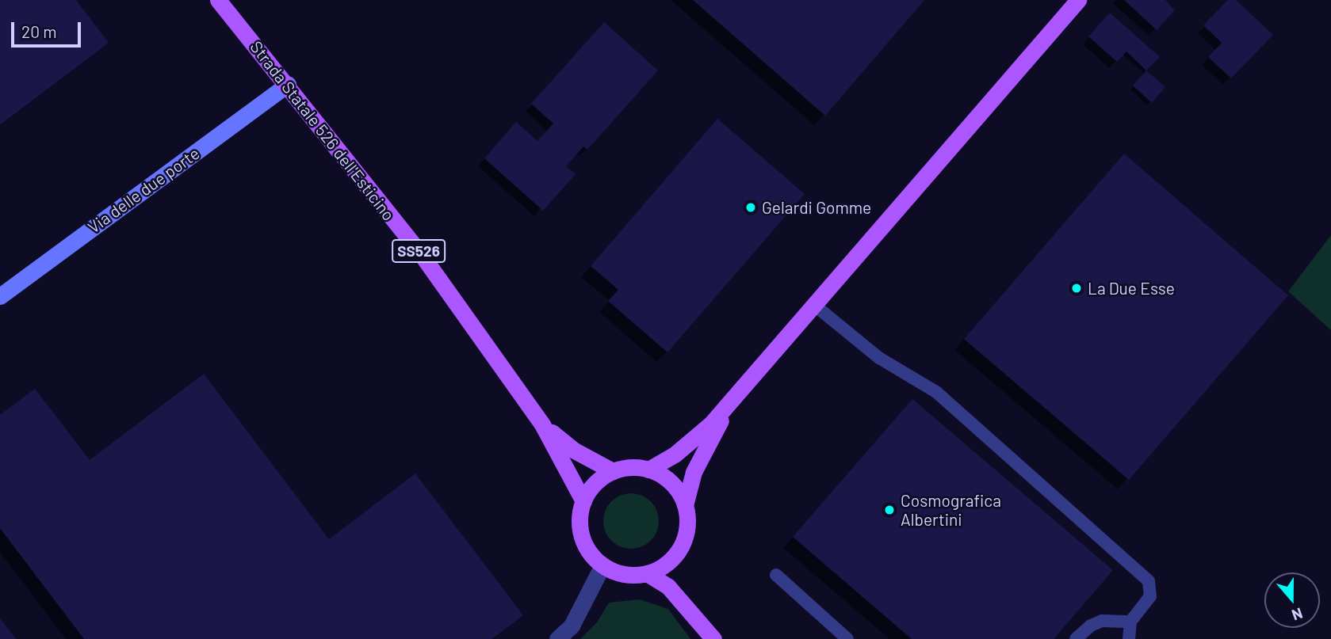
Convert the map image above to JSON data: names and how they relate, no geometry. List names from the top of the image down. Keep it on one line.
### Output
{"streets":{"main road":["Strada Statale 526 dell'Esticino","SS526"],"street":["Via delle due porte"]},"crossings":[["Strada Statale 526 dell'Esticino","Via delle due porte"]],"places":["Gelardi Gomme","La Due Esse","Cosmografica Albertini"],"scale_bar":"20 m","north":"bottom"}
